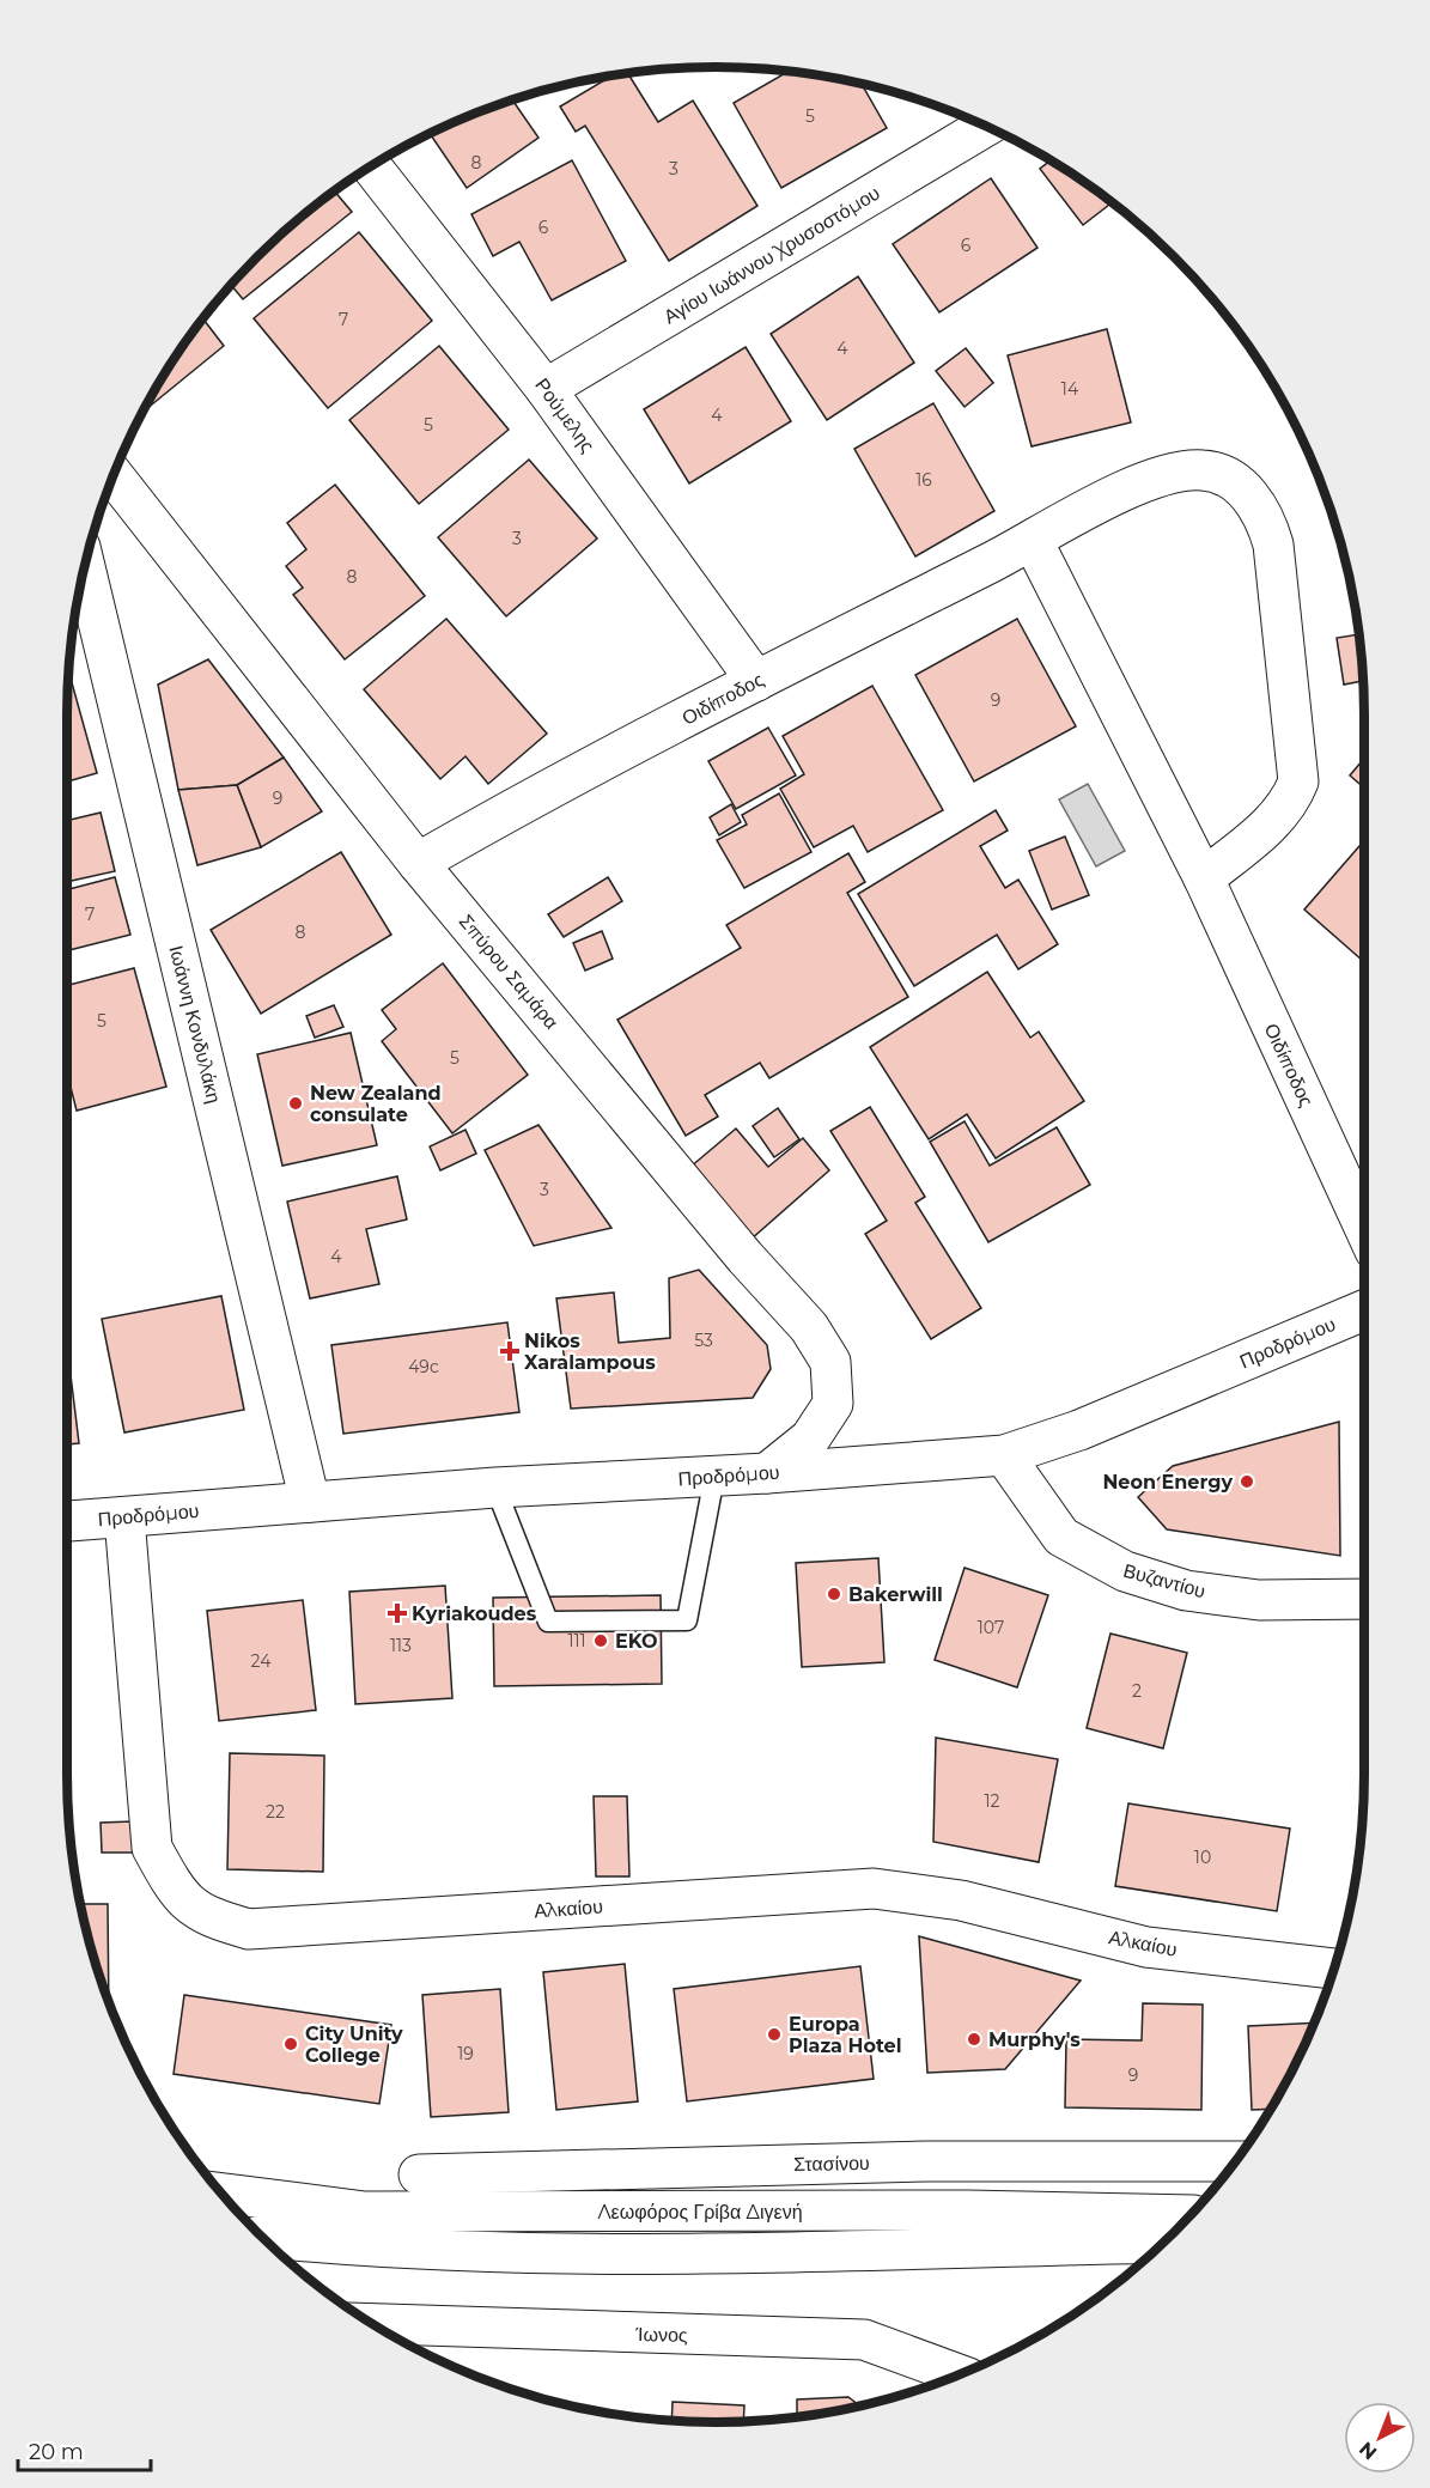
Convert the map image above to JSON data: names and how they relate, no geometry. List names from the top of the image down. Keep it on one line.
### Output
{"streets":{"street":["Αγίου Ιωάννου Χρυσοστόμου","Ρούμελης","Οιδίποδος","Σπύρου Σαμάρα","Ιωάννη Κονδυλάκη","Προδρόμου","Βυζαντίου","Αλκαίου","Στασίνου","Λεωφόρος Γρίβα Διγενή","Ίωνος"]},"crossings":[["Αγίου Ιωάννου Χρυσοστόμου","Ρούμελης"],["Ρούμελης","Οιδίποδος"],["Οιδίποδος","Σπύρου Σαμάρα"],["Σπύρου Σαμάρα","Προδρόμου"],["Ιωάννη Κονδυλάκη","Προδρόμου"],["Προδρόμου","Βυζαντίου"],["Προδρόμου","Αλκαίου"]],"places":{"other":["New Zealand consulate","Neon Energy","Bakerwill","EKO","Europa Plaza Hotel","Murphy's","City Unity College"],"health":["Nikos Xaralampous","Kyriakoudes"]},"house_numbers":["5","8","3","6","6","7","4","14","4","5","16","3","8","9","9","7","8","5","5","3","4","53","49c","107","111","113","24","2","12","22","10","19","9"],"scale_bar":"20 m","north":"bottom left"}
